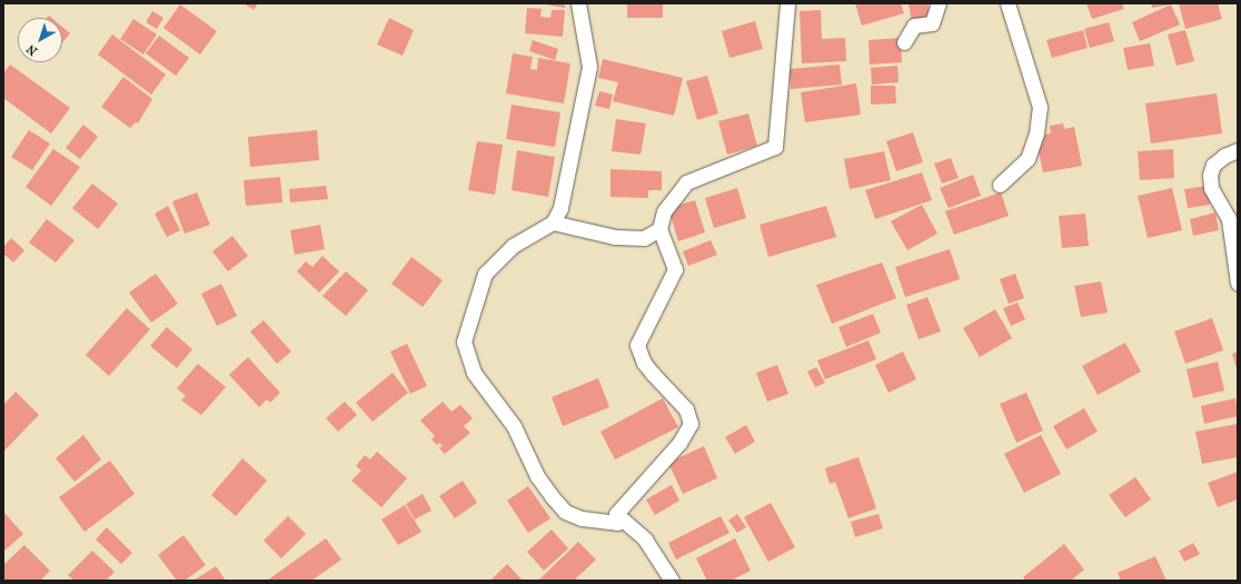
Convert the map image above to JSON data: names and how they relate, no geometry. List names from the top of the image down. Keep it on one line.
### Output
{"north":"bottom left"}
